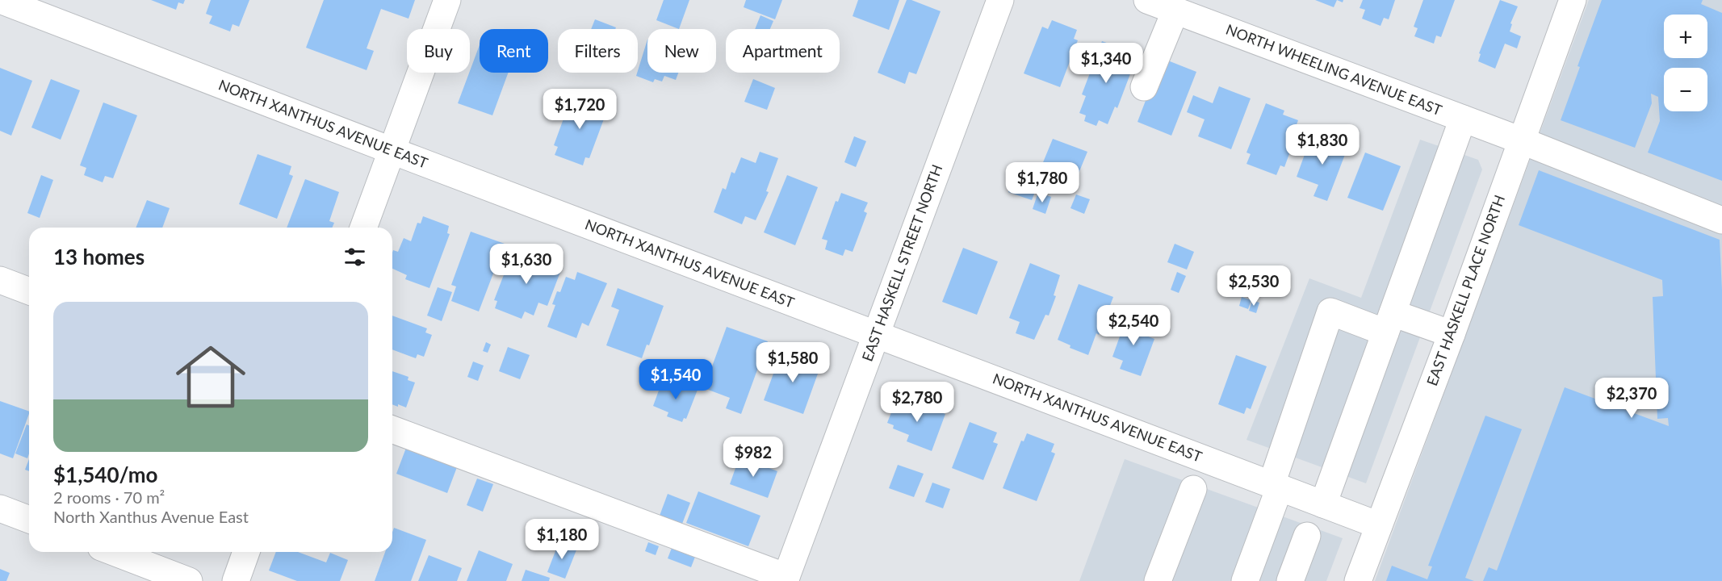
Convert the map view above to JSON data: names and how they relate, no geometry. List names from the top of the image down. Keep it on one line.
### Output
{"streets":{"street":["NORTH WHEELING AVENUE EAST","NORTH XANTHUS AVENUE EAST","EAST HASKELL STREET NORTH","EAST HASKELL PLACE NORTH"]},"crossings":[["NORTH WHEELING AVENUE EAST","EAST HASKELL PLACE NORTH"],["NORTH XANTHUS AVENUE EAST","EAST HASKELL STREET NORTH"],["NORTH XANTHUS AVENUE EAST","EAST HASKELL PLACE NORTH"]],"page":{"map_buttons":["+","−"],"chip":["Buy","Rent","Filters","New","Apartment"],"price":["$1,340","$1,720","$1,830","$1,780","$1,630","$2,530","$2,540","$1,580","$1,540","$2,370","$2,780","$982","$1,180"],"heading":"13 homes","list":[{"name":"$1,540/mo","note":"2 rooms · 70 m² · North Xanthus Avenue East"}]}}
